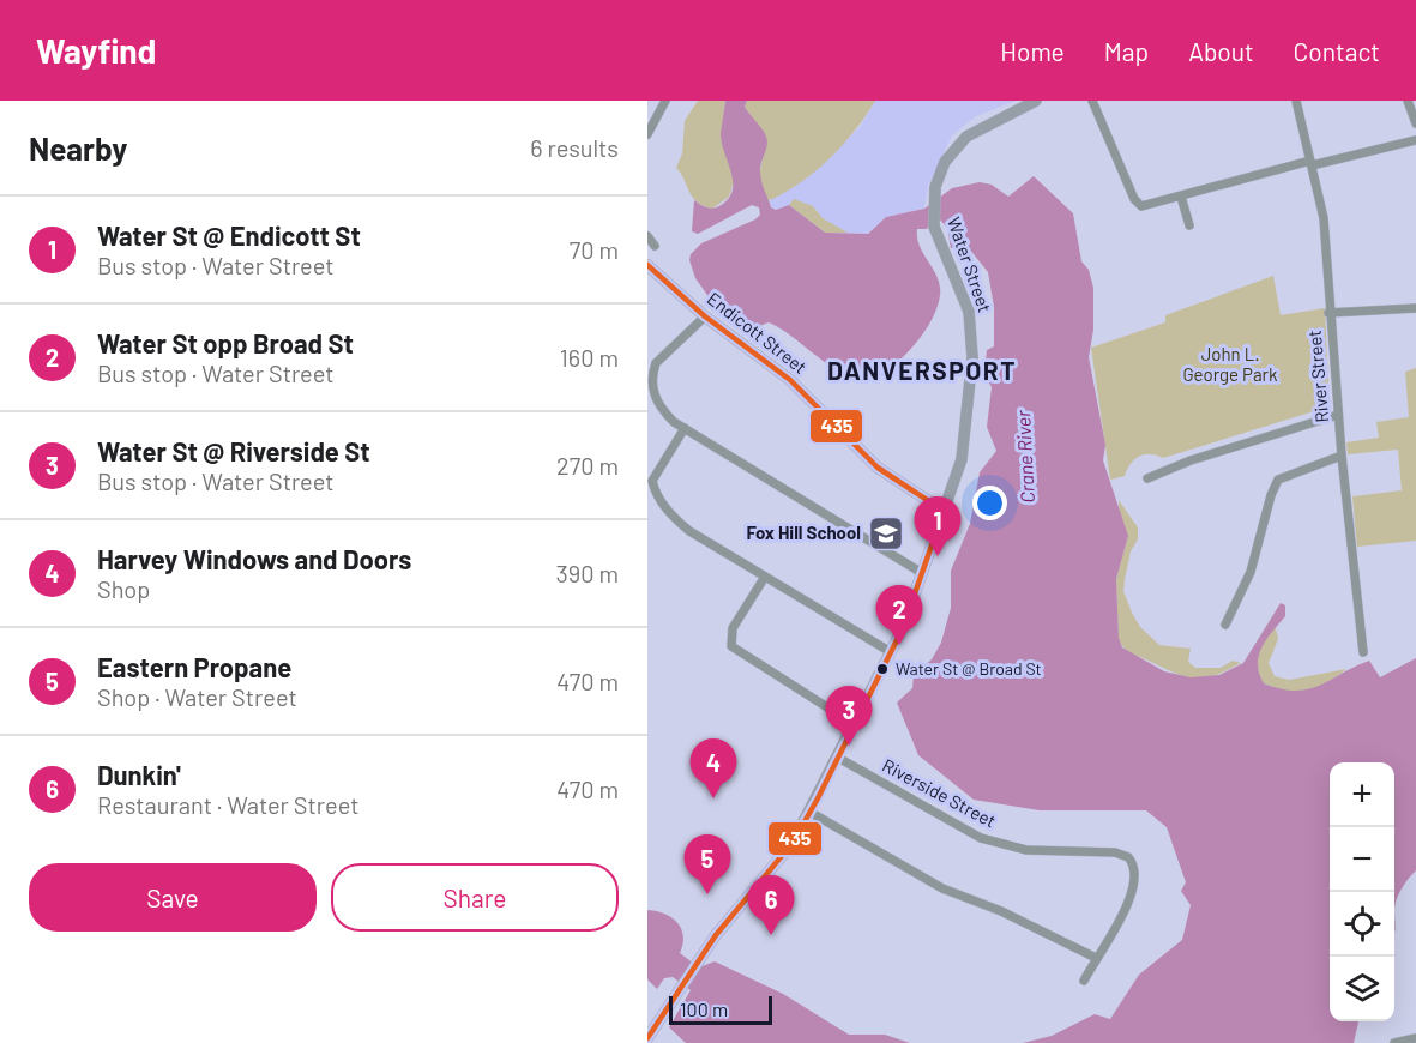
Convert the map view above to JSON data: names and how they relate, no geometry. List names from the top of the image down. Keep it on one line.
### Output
{"streets":{"main road":["Water Street","Endicott Street"],"street":["River Street","Riverside Street"]},"crossings":[["Water Street","Endicott Street"],["Water Street","Riverside Street"]],"districts":["DANVERSPORT"],"water":["Crane River"],"parks":["John L. George Park"],"places":{"school or university":["Fox Hill School"],"other":["Water St @ Broad St"]},"lines":["transit line 435"],"scale_bar":"100 m","page":{"header":"Wayfind","nav":["Home","Map","About","Contact"],"heading":["Nearby","6 results"],"list":[{"mark":"1","name":"Water St @ Endicott St","note":"Bus stop · Water Street","value":"70 m"},{"mark":"2","name":"Water St opp Broad St","note":"Bus stop · Water Street","value":"160 m"},{"mark":"3","name":"Water St @ Riverside St","note":"Bus stop · Water Street","value":"270 m"},{"mark":"4","name":"Harvey Windows and Doors","note":"Shop","value":"390 m"},{"mark":"5","name":"Eastern Propane","note":"Shop · Water Street","value":"470 m"},{"mark":"6","name":"Dunkin'","note":"Restaurant · Water Street","value":"470 m"}],"pins":["1","2","3","4","5","6"],"map_buttons":["+","−"],"buttons":["Save","Share"],"scale":"100 m"}}
